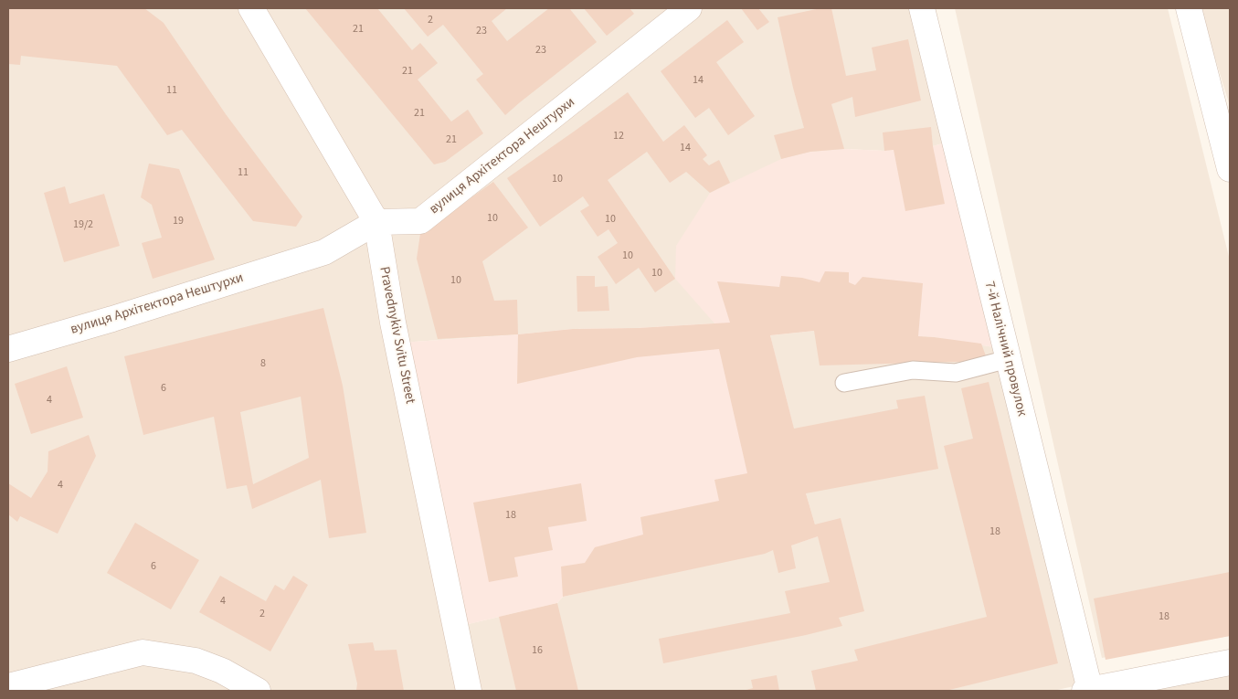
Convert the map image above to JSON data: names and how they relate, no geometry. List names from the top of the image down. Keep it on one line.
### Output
{"streets":{"street":["вулиця Архітектора Нештурхи","Pravednykiv Svitu Street","7-й Налічний провулок"]},"crossings":[["вулиця Архітектора Нештурхи","Pravednykiv Svitu Street"]],"house_numbers":["2","21","23","23","21","14","11","21","12","21","14","11","10","10","10","19","19/2","10","10","10","8","6","4","4","18","18","6","4","2","18","16"]}
